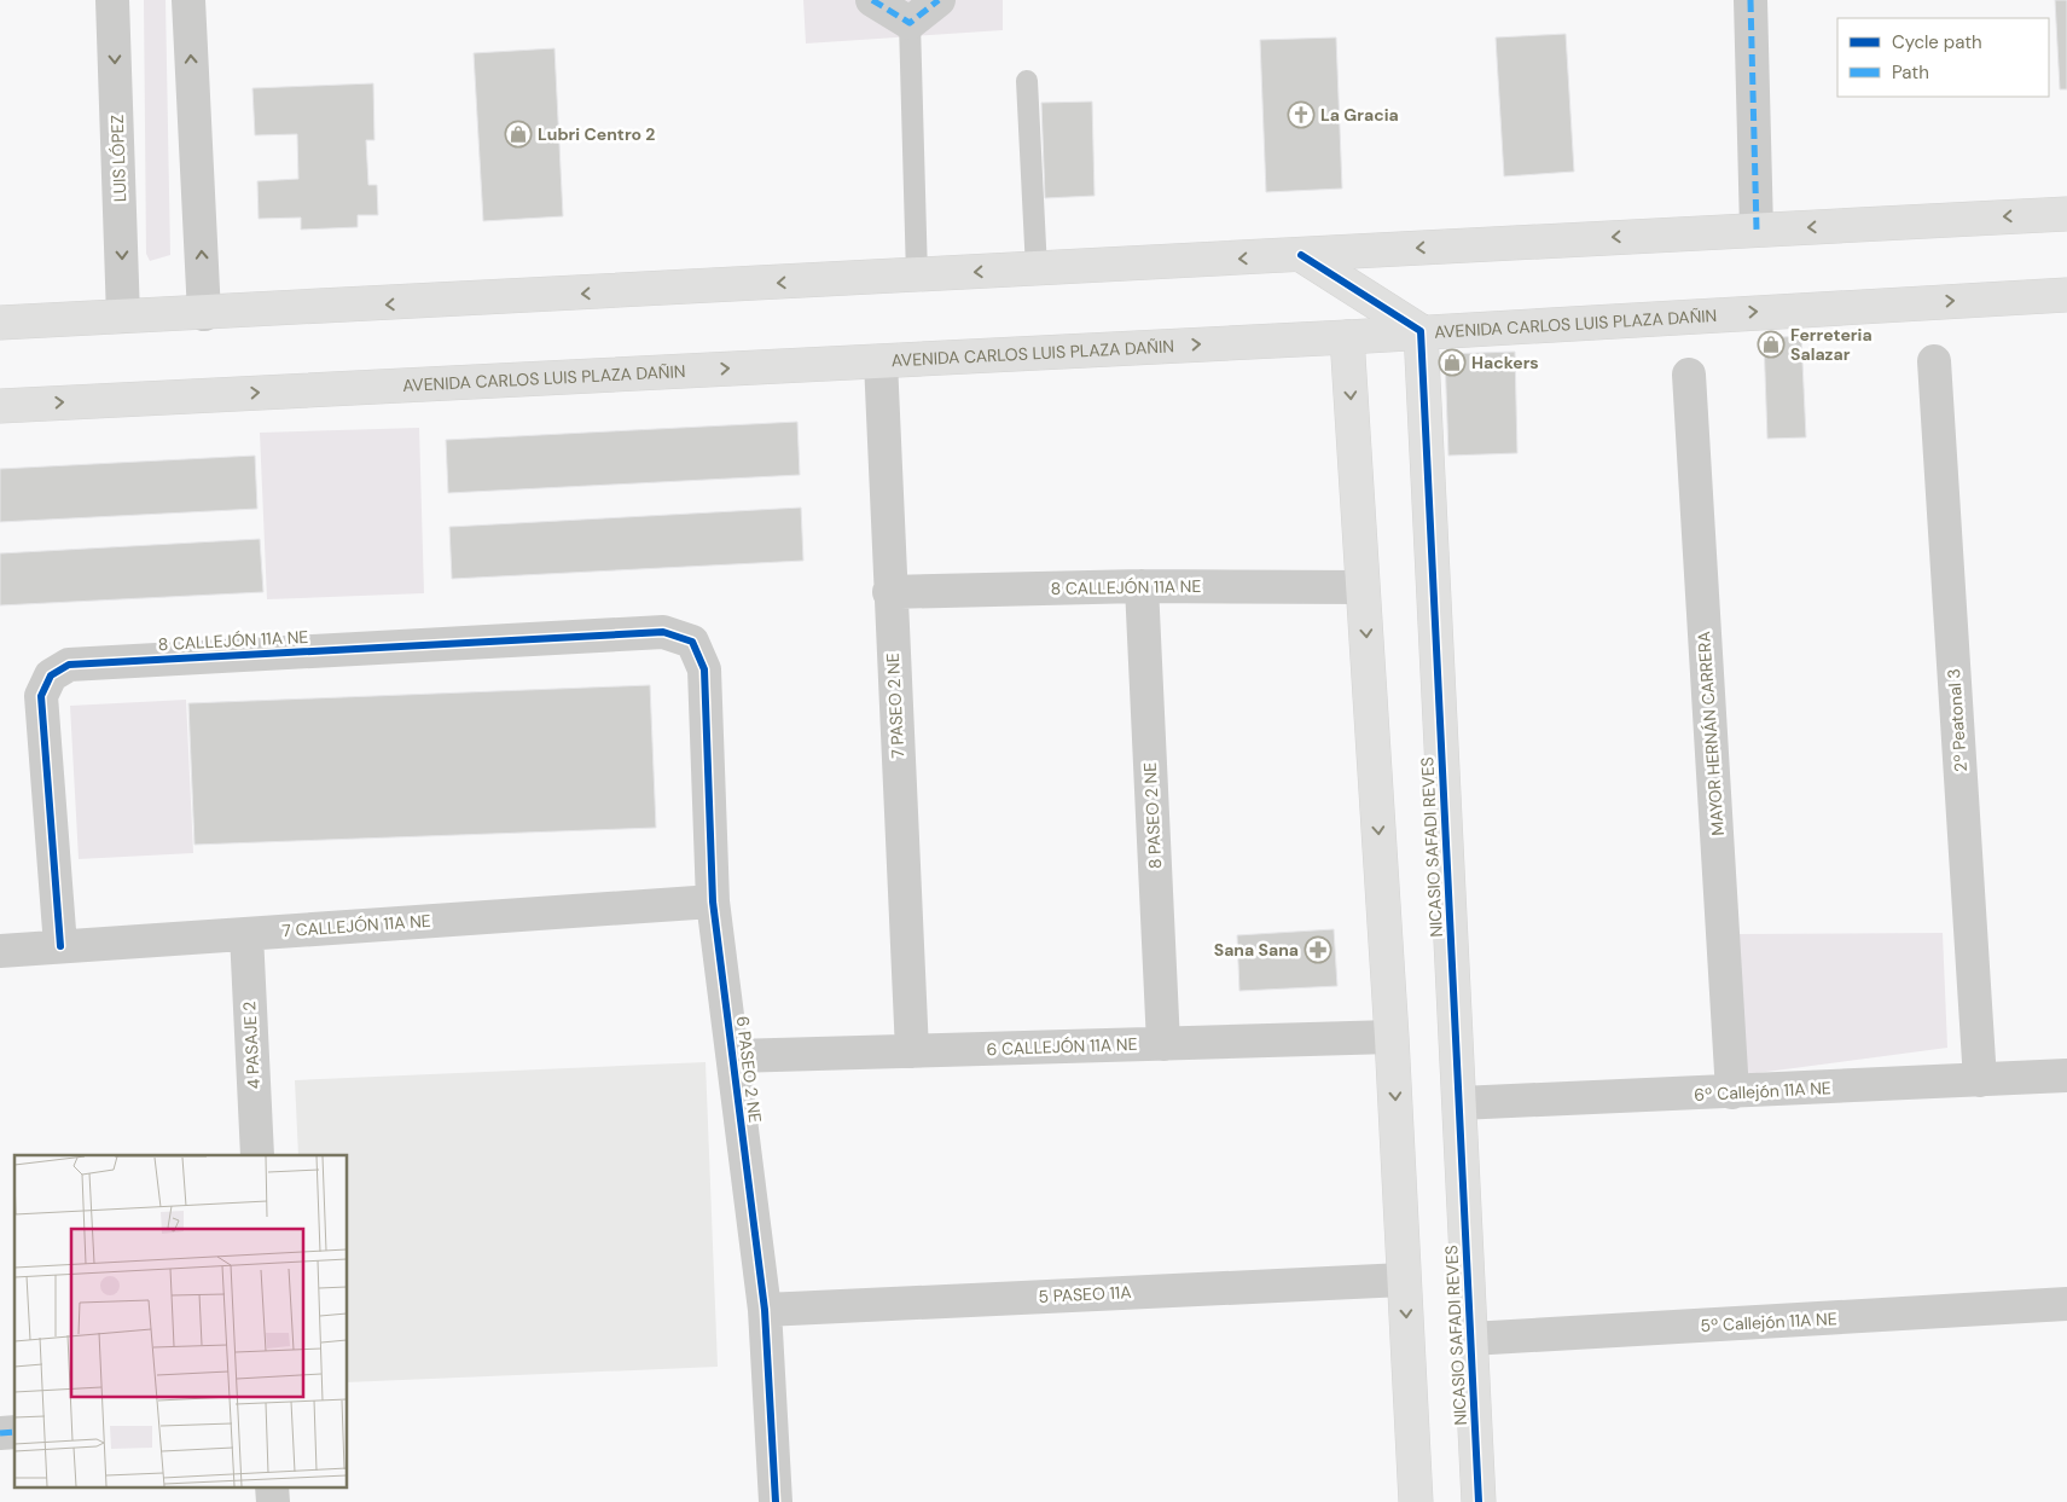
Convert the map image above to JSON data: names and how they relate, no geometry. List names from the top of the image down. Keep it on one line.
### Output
{"streets":{"main road":["AVENIDA CARLOS LUIS PLAZA DAÑIN","NICASIO SAFADI REVES"],"street":["LUIS LÓPEZ","8 CALLEJÓN 11A NE","7 PASEO 2 NE","2º Peatonal 3","MAYOR HERNÁN CARRERA","8 PASEO 2 NE","7 CALLEJÓN 11A NE","4 PASAJE 2","6 CALLEJÓN 11A NE","6 PASEO 2 NE","6º Callejón 11A NE","5 PASEO 11A","5º Callejón 11A NE"]},"crossings":[["AVENIDA CARLOS LUIS PLAZA DAÑIN","7 PASEO 2 NE"],["AVENIDA CARLOS LUIS PLAZA DAÑIN","NICASIO SAFADI REVES"],["8 CALLEJÓN 11A NE","7 PASEO 2 NE"],["8 CALLEJÓN 11A NE","8 PASEO 2 NE"],["8 CALLEJÓN 11A NE","7 CALLEJÓN 11A NE"],["8 CALLEJÓN 11A NE","6 PASEO 2 NE"],["7 PASEO 2 NE","6 CALLEJÓN 11A NE"],["2º Peatonal 3","6º Callejón 11A NE"],["MAYOR HERNÁN CARRERA","6º Callejón 11A NE"],["8 PASEO 2 NE","6 CALLEJÓN 11A NE"],["NICASIO SAFADI REVES","6º Callejón 11A NE"],["NICASIO SAFADI REVES","5º Callejón 11A NE"],["7 CALLEJÓN 11A NE","4 PASAJE 2"],["7 CALLEJÓN 11A NE","6 PASEO 2 NE"],["6 CALLEJÓN 11A NE","6 PASEO 2 NE"],["6 PASEO 2 NE","5 PASEO 11A"]],"places":{"church":["La Gracia"],"shop":["Lubri Centro 2","Ferreteria Salazar","Hackers"],"pharmacy":["Sana Sana"]},"legend":["Cycle path","Path"]}
